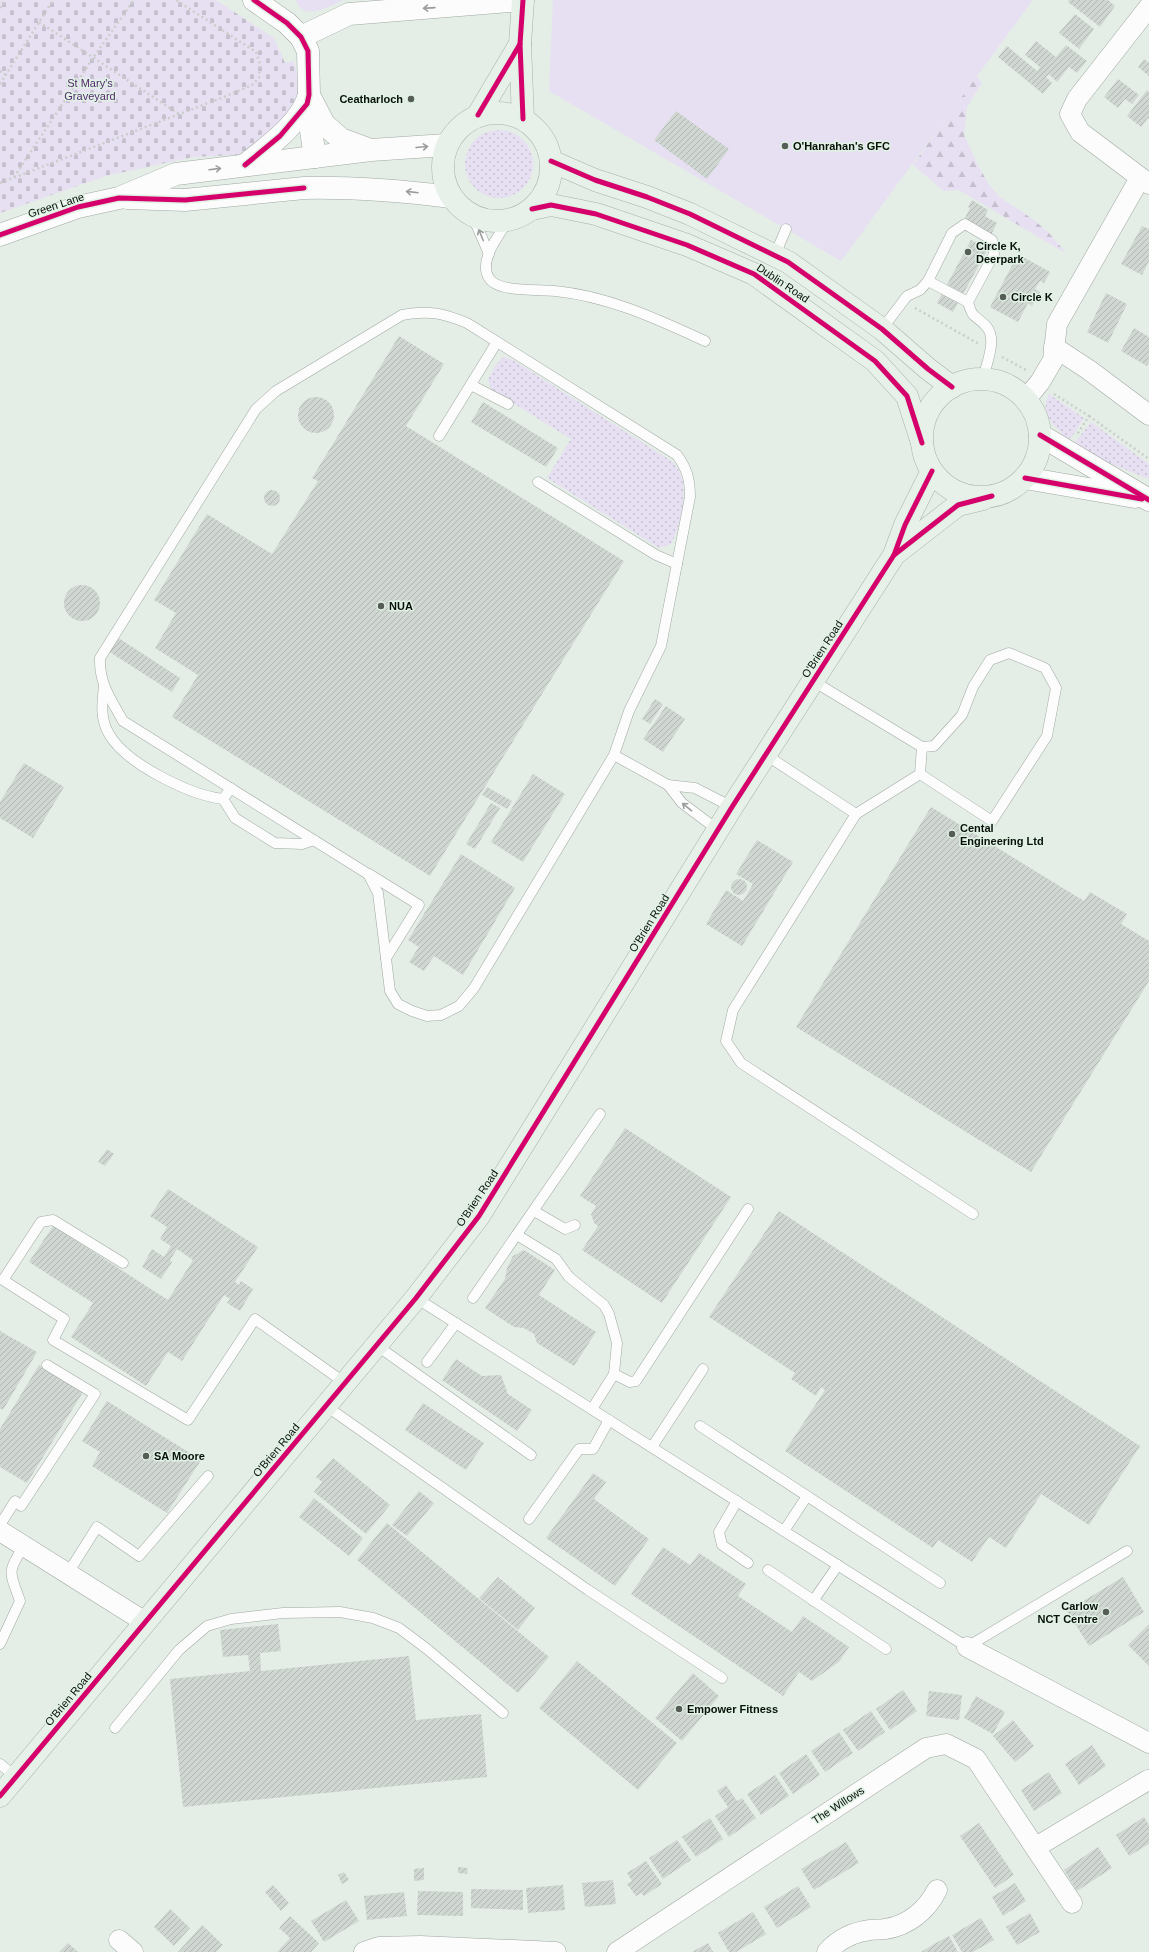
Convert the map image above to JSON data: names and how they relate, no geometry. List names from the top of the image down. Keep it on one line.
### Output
{"streets":{"main road":["Green Lane","Dublin Road","O'Brien Road"],"street":["The Willows"]},"crossings":[["Dublin Road","O'Brien Road"]],"parks":["St Mary's Graveyard"],"places":["Ceatharloch","O'Hanrahan's GFC","Circle K, Deerpark","Circle K","NUA","Cental Engineering Ltd","SA Moore","Carlow NCT Centre","Empower Fitness"]}
